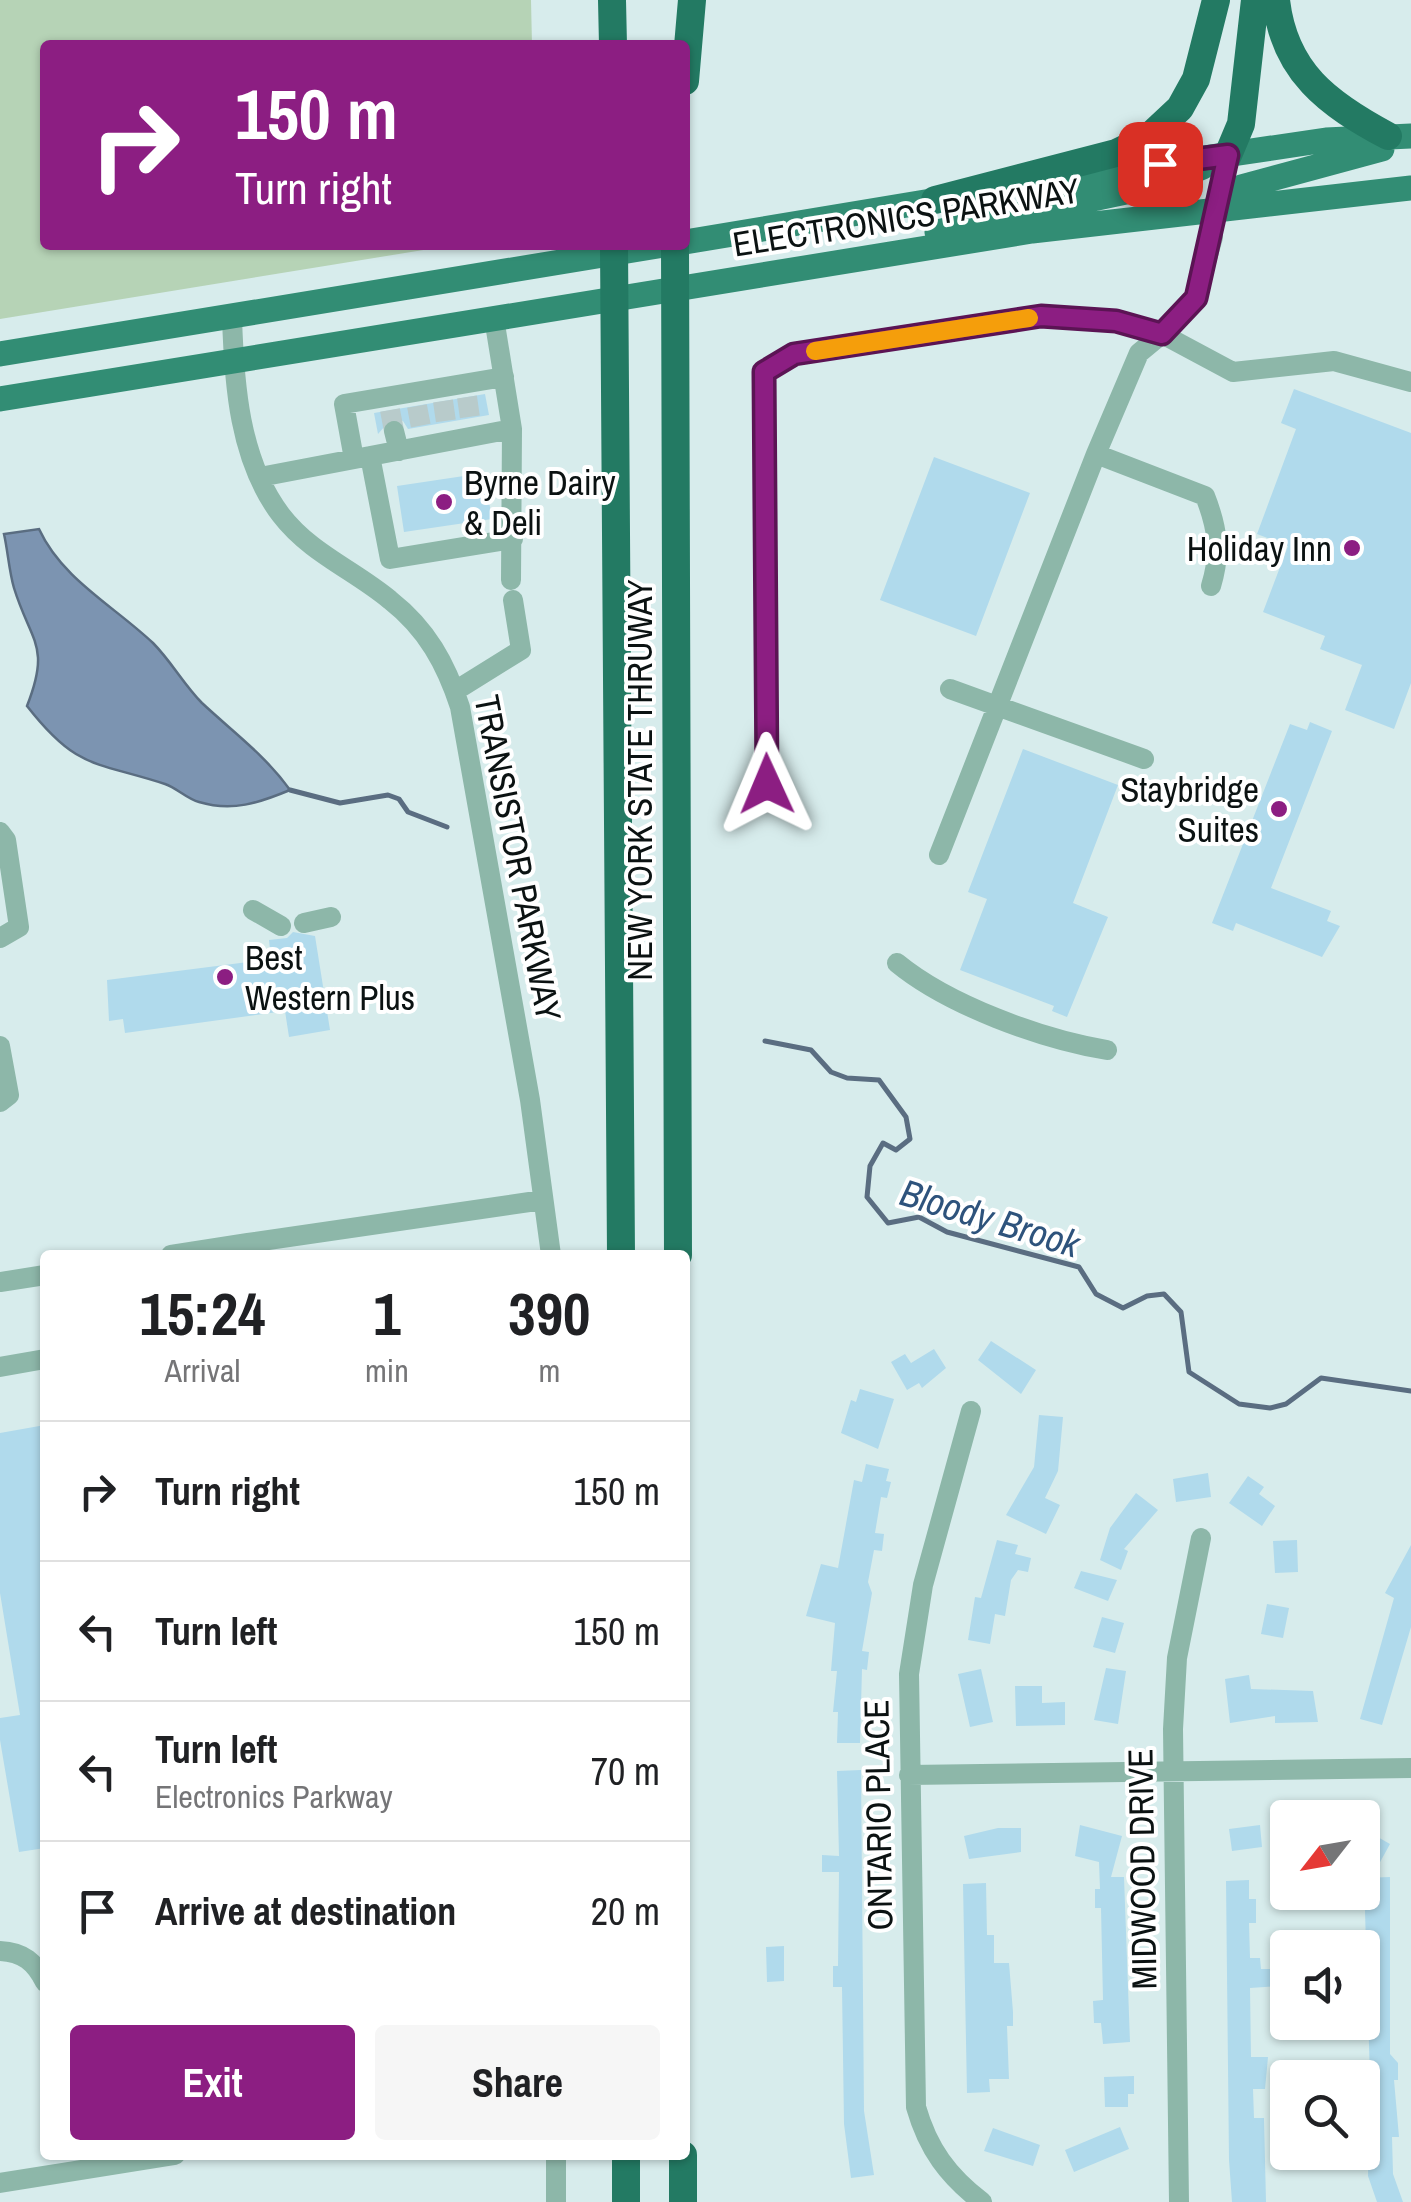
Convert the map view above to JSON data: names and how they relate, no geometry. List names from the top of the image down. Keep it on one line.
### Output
{"streets":{"highway":["NEW YORK STATE THRUWAY"],"main road":["ELECTRONICS PARKWAY"],"street":["TRANSISTOR PARKWAY","ONTARIO PLACE","MIDWOOD DRIVE"]},"crossings":[["ELECTRONICS PARKWAY","TRANSISTOR PARKWAY"]],"water":["Bloody Brook"],"places":["Byrne Dairy & Deli","Holiday Inn","Staybridge Suites","Best Western Plus"],"north":"bottom left","page":{"turn":["150 m","Turn right"],"eta":["15:24","Arrival","1","min","390","m"],"list":[{"name":"Turn right","value":"150 m"},{"name":"Turn left","value":"150 m"},{"name":"Turn left","note":"Electronics Parkway","value":"70 m"},{"name":"Arrive at destination","value":"20 m"}],"buttons":["Exit","Share"]}}
